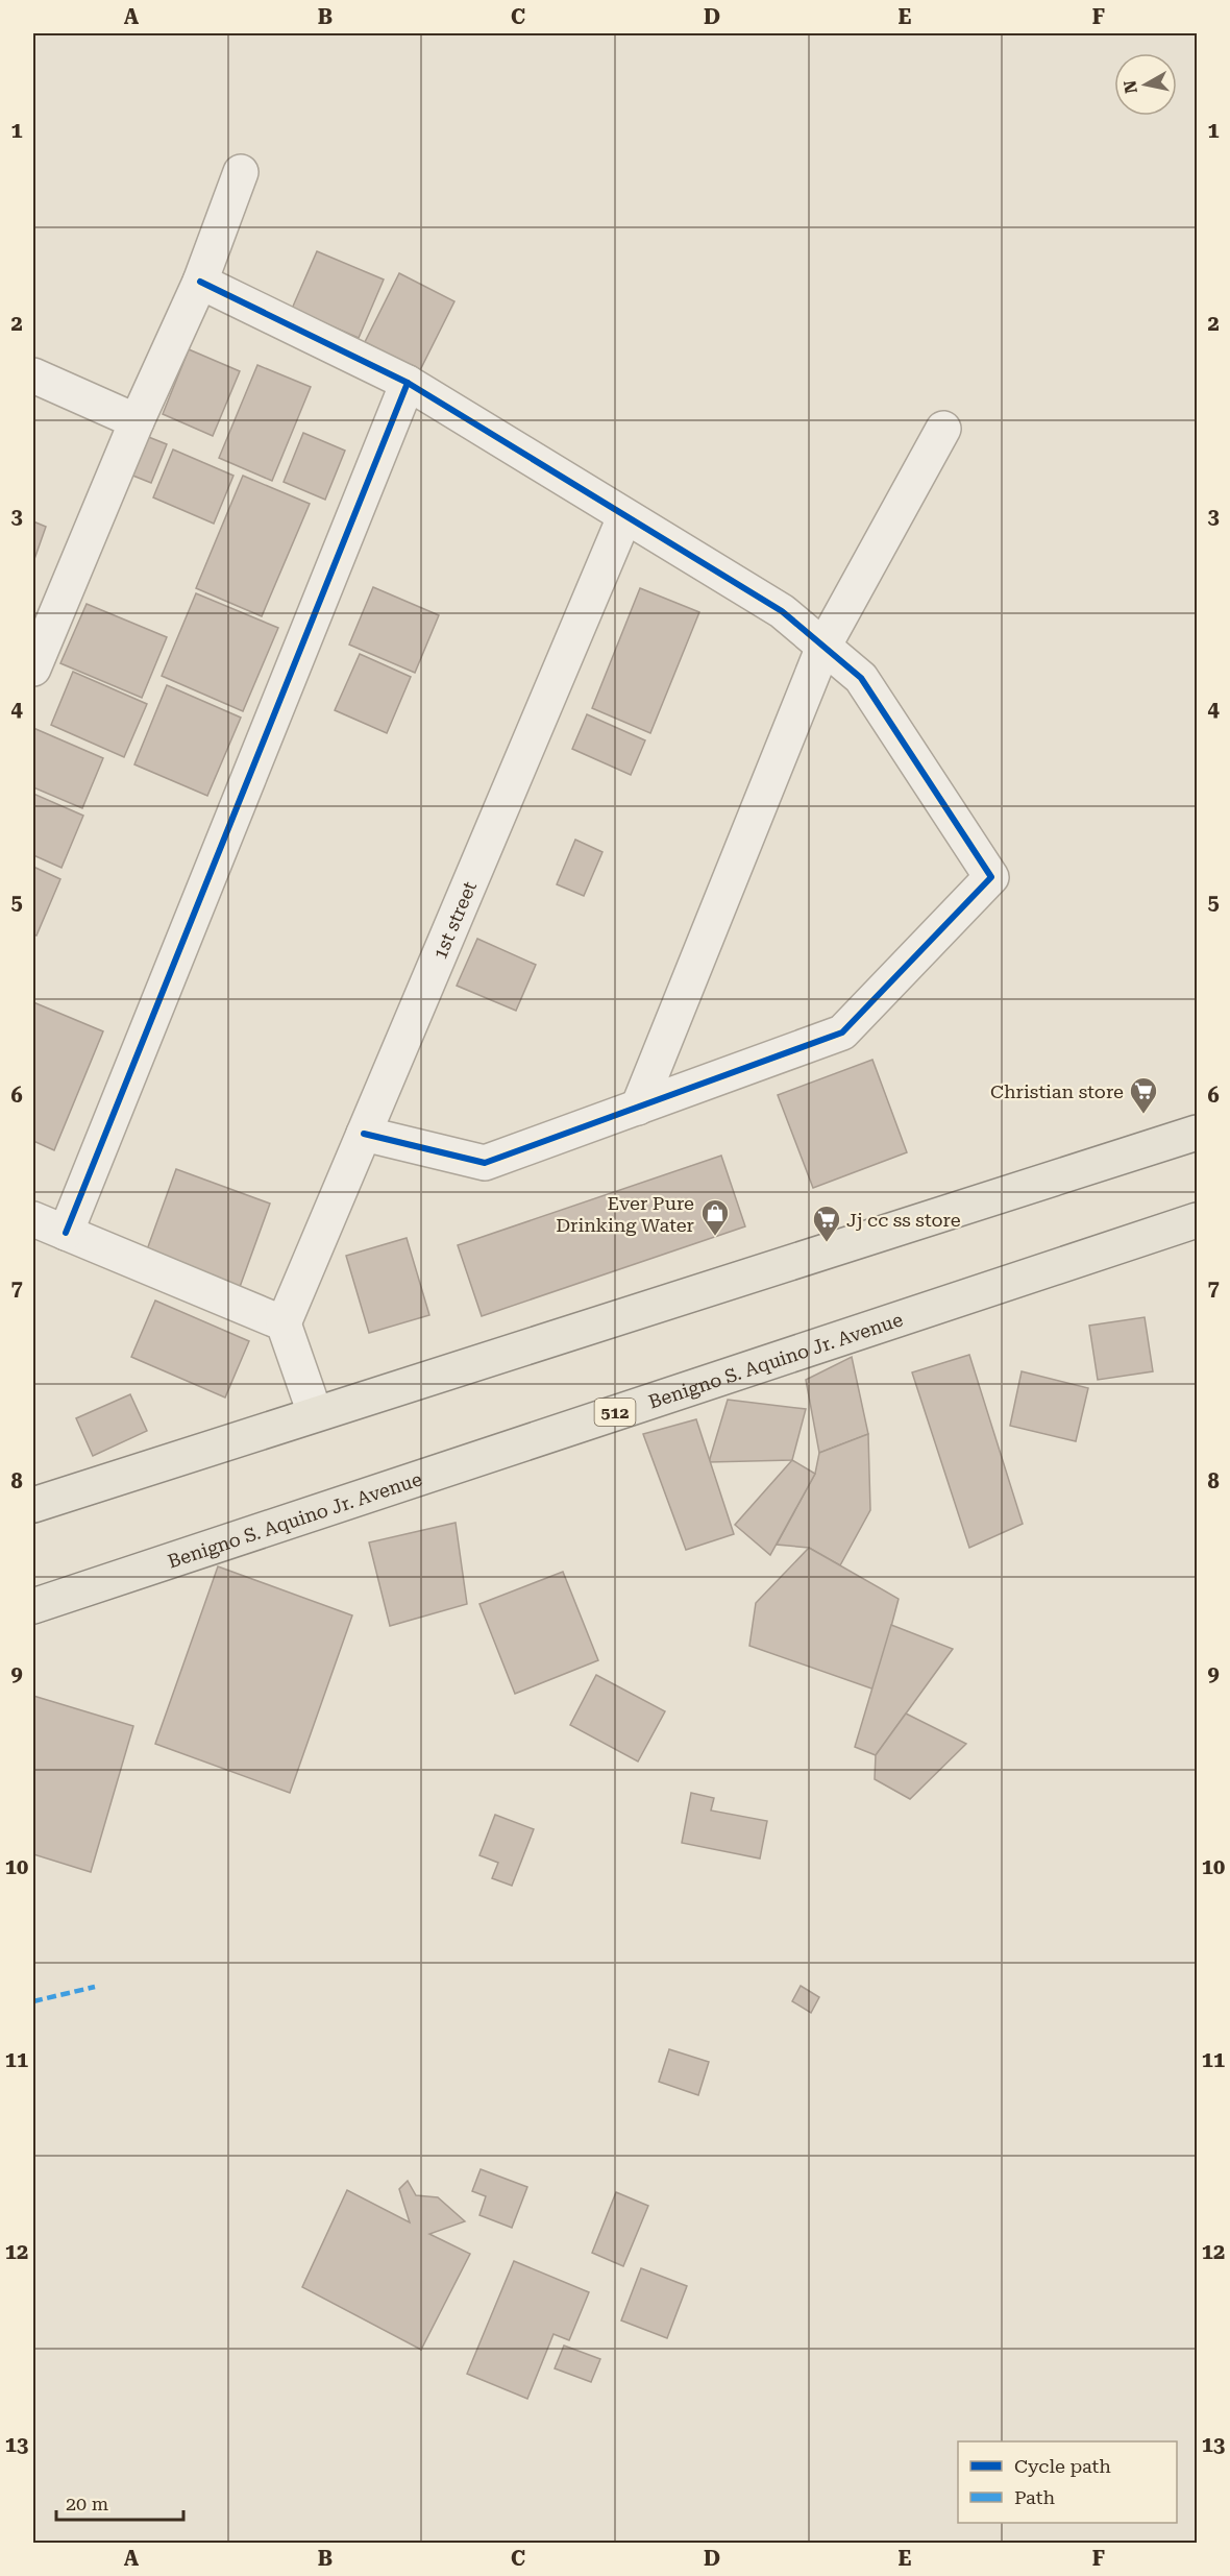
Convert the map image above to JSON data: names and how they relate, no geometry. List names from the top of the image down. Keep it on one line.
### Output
{"streets":{"main road":["Benigno S. Aquino Jr. Avenue","512"],"street":["1st street"]},"places":{"supermarket":["Christian store","Jj cc ss store"],"shop":["Ever Pure Drinking Water"]},"legend":["Cycle path","Path"],"scale_bar":"20 m","north":"left","grid":{"columns":["A","B","C","D","E","F"],"rows":["1","2","3","4","5","6","7","8","9","10","11","12","13"]}}
